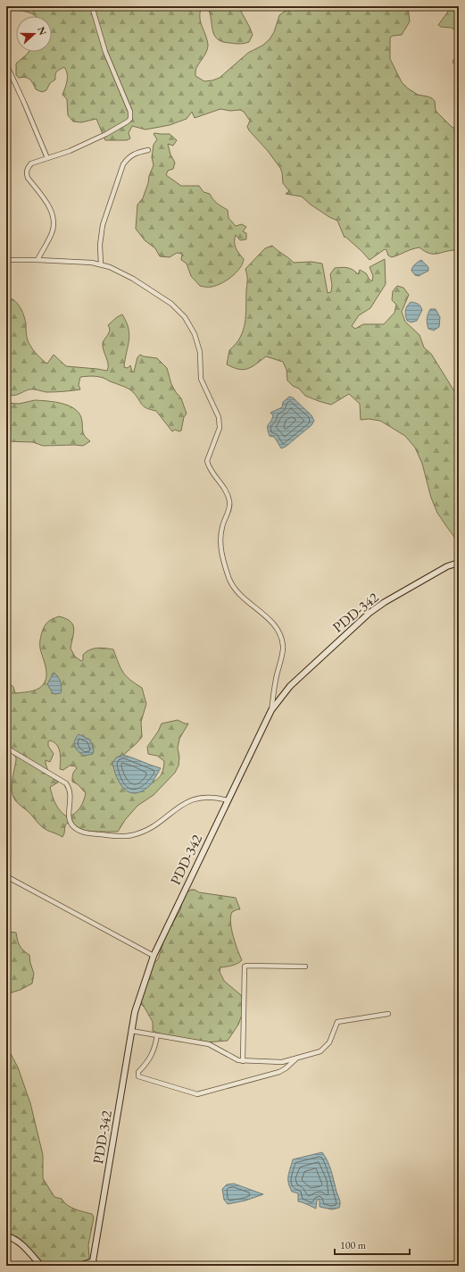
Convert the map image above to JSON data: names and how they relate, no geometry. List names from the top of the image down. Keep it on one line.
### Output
{"streets":{"street":["PDD-342"]},"scale_bar":"100 m","north":"right"}
